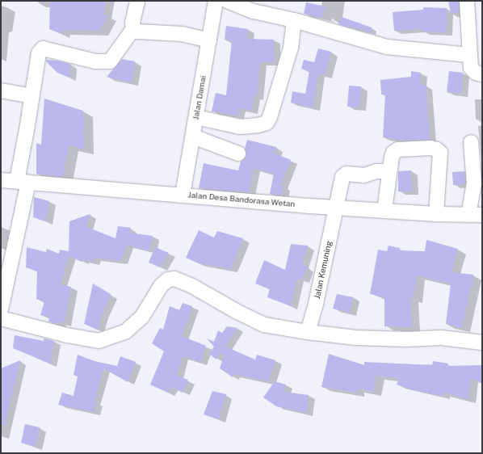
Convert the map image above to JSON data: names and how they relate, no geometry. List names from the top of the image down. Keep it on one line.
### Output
{"streets":{"street":["Jalan Damai","Jalan Desa Bandorasa Wetan","Jalan Kemuning"]},"crossings":[["Jalan Damai","Jalan Desa Bandorasa Wetan"],["Jalan Desa Bandorasa Wetan","Jalan Kemuning"]]}
